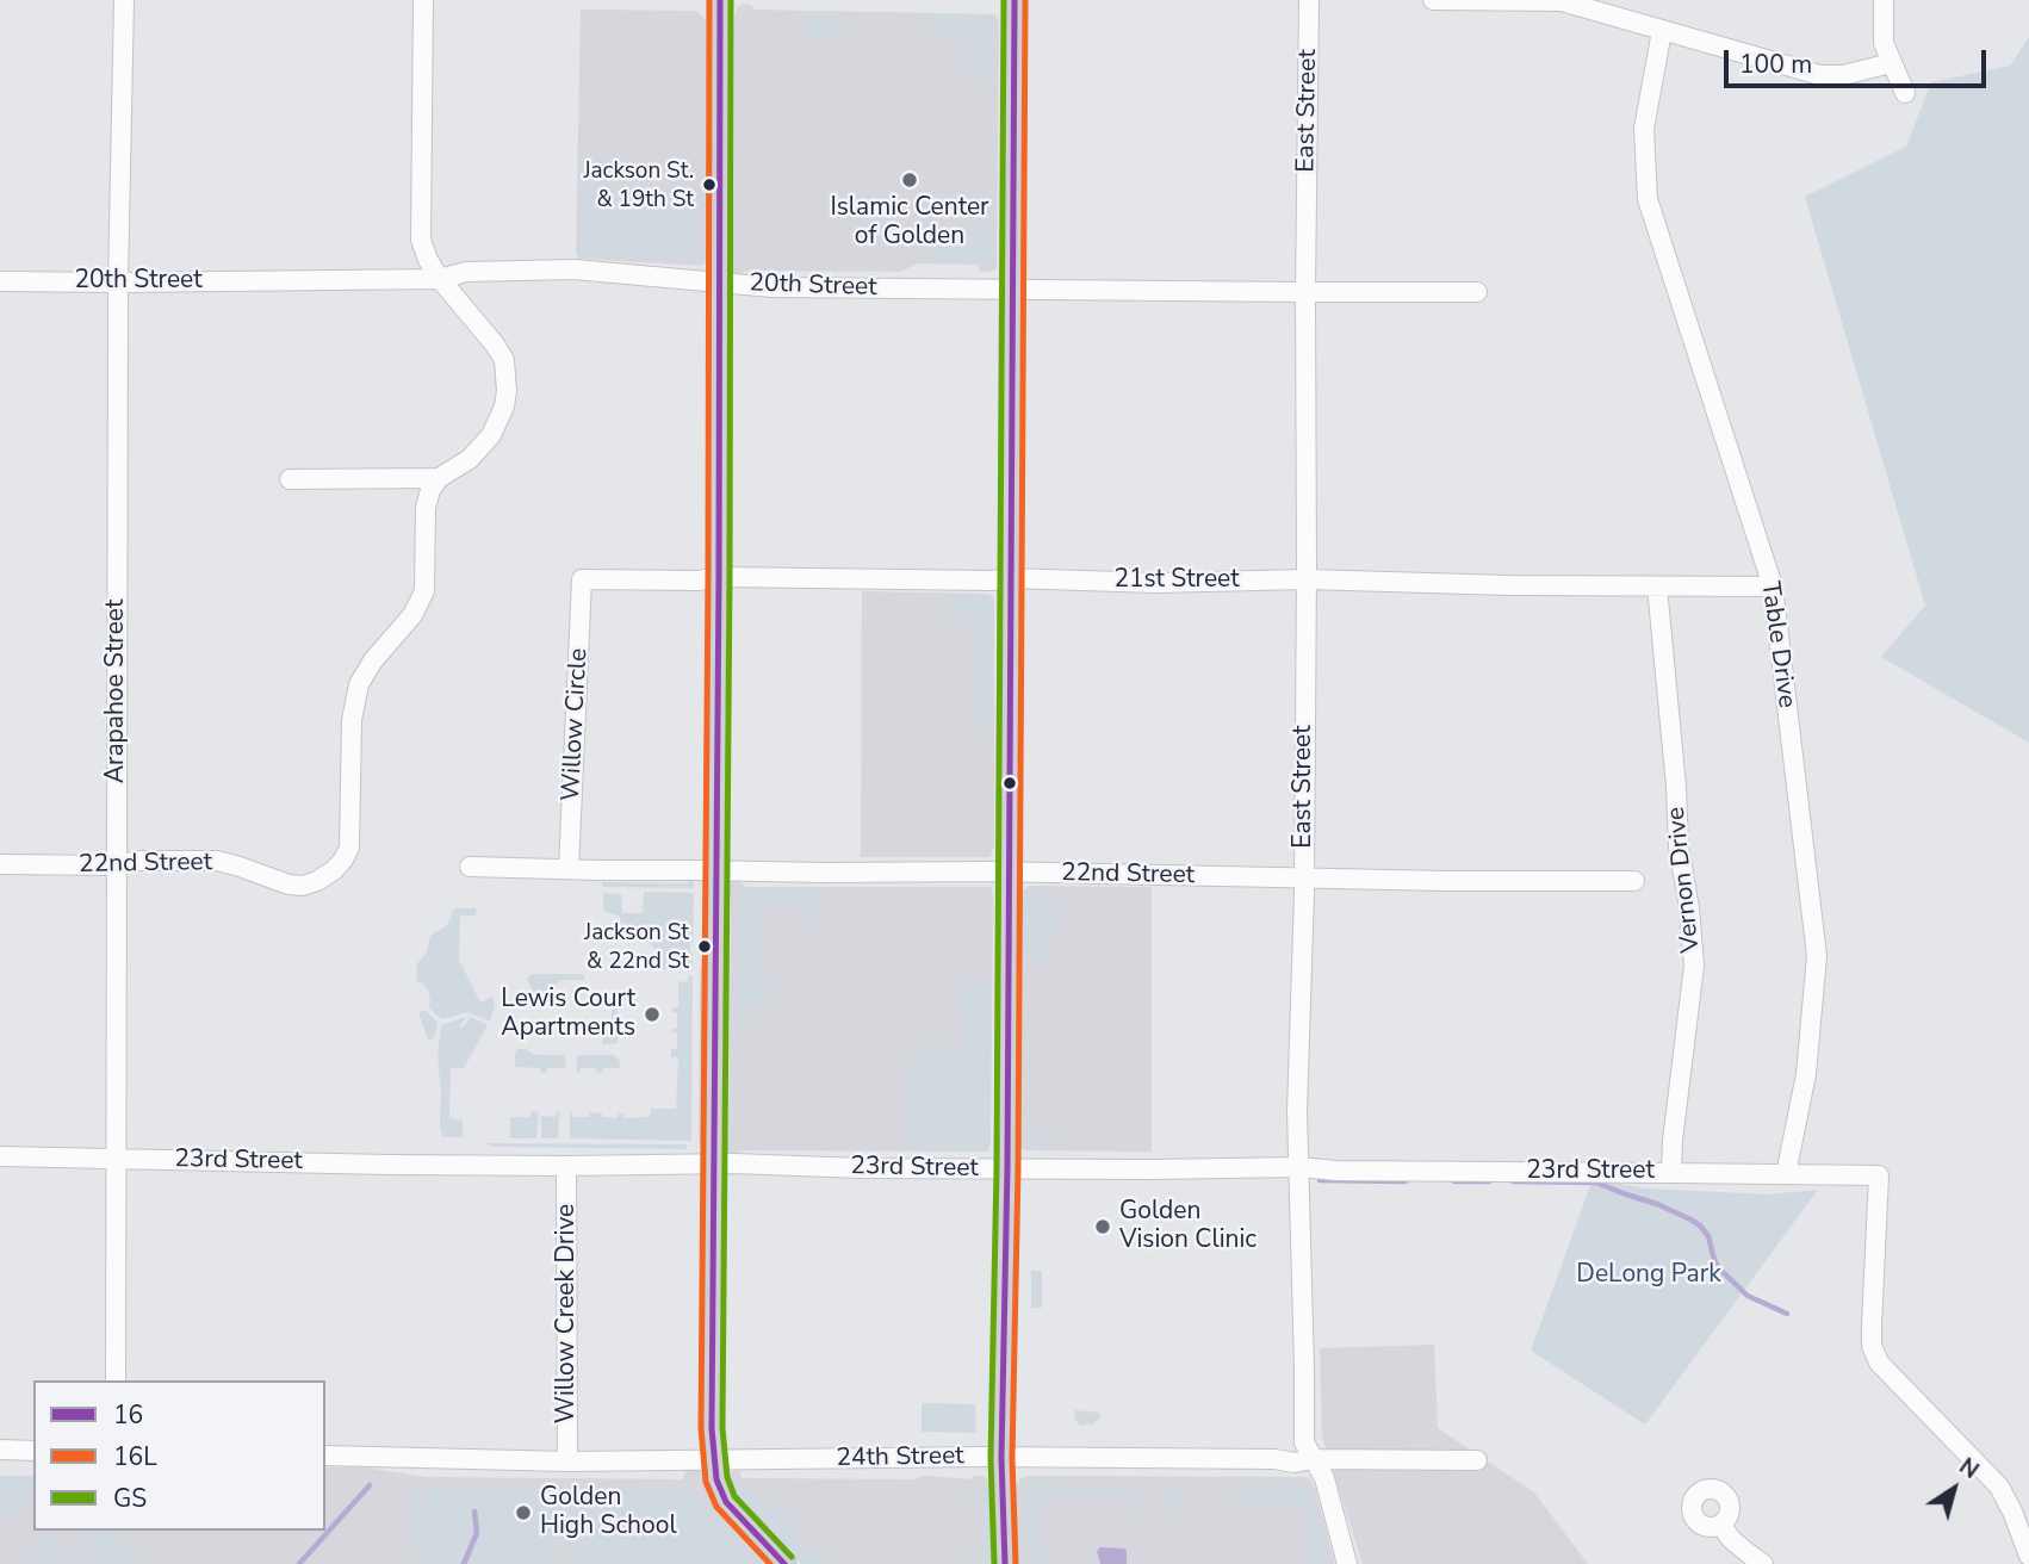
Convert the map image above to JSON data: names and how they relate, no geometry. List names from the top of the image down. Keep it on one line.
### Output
{"streets":{"street":["East Street","20th Street","21st Street","Table Drive","Arapahoe Street","Willow Circle","22nd Street","Vernon Drive","23rd Street","Willow Creek Drive","24th Street"]},"crossings":[["East Street","20th Street"],["East Street","21st Street"],["East Street","22nd Street"],["East Street","23rd Street"],["East Street","24th Street"],["20th Street","Arapahoe Street"],["21st Street","Table Drive"],["21st Street","Willow Circle"],["21st Street","Vernon Drive"],["Table Drive","23rd Street"],["Arapahoe Street","22nd Street"],["Arapahoe Street","23rd Street"],["Willow Circle","22nd Street"],["Vernon Drive","23rd Street"],["23rd Street","Willow Creek Drive"],["Willow Creek Drive","24th Street"]],"parks":["DeLong Park"],"places":["Islamic Center of Golden","Jackson St. & 19th St","Jackson St & 22nd St","Lewis Court Apartments","Golden Vision Clinic","Golden High School"],"lines":["transit line 16","transit line 16L","transit line GS"],"legend":["16","16L","GS"],"scale_bar":"100 m","north":"top right"}
